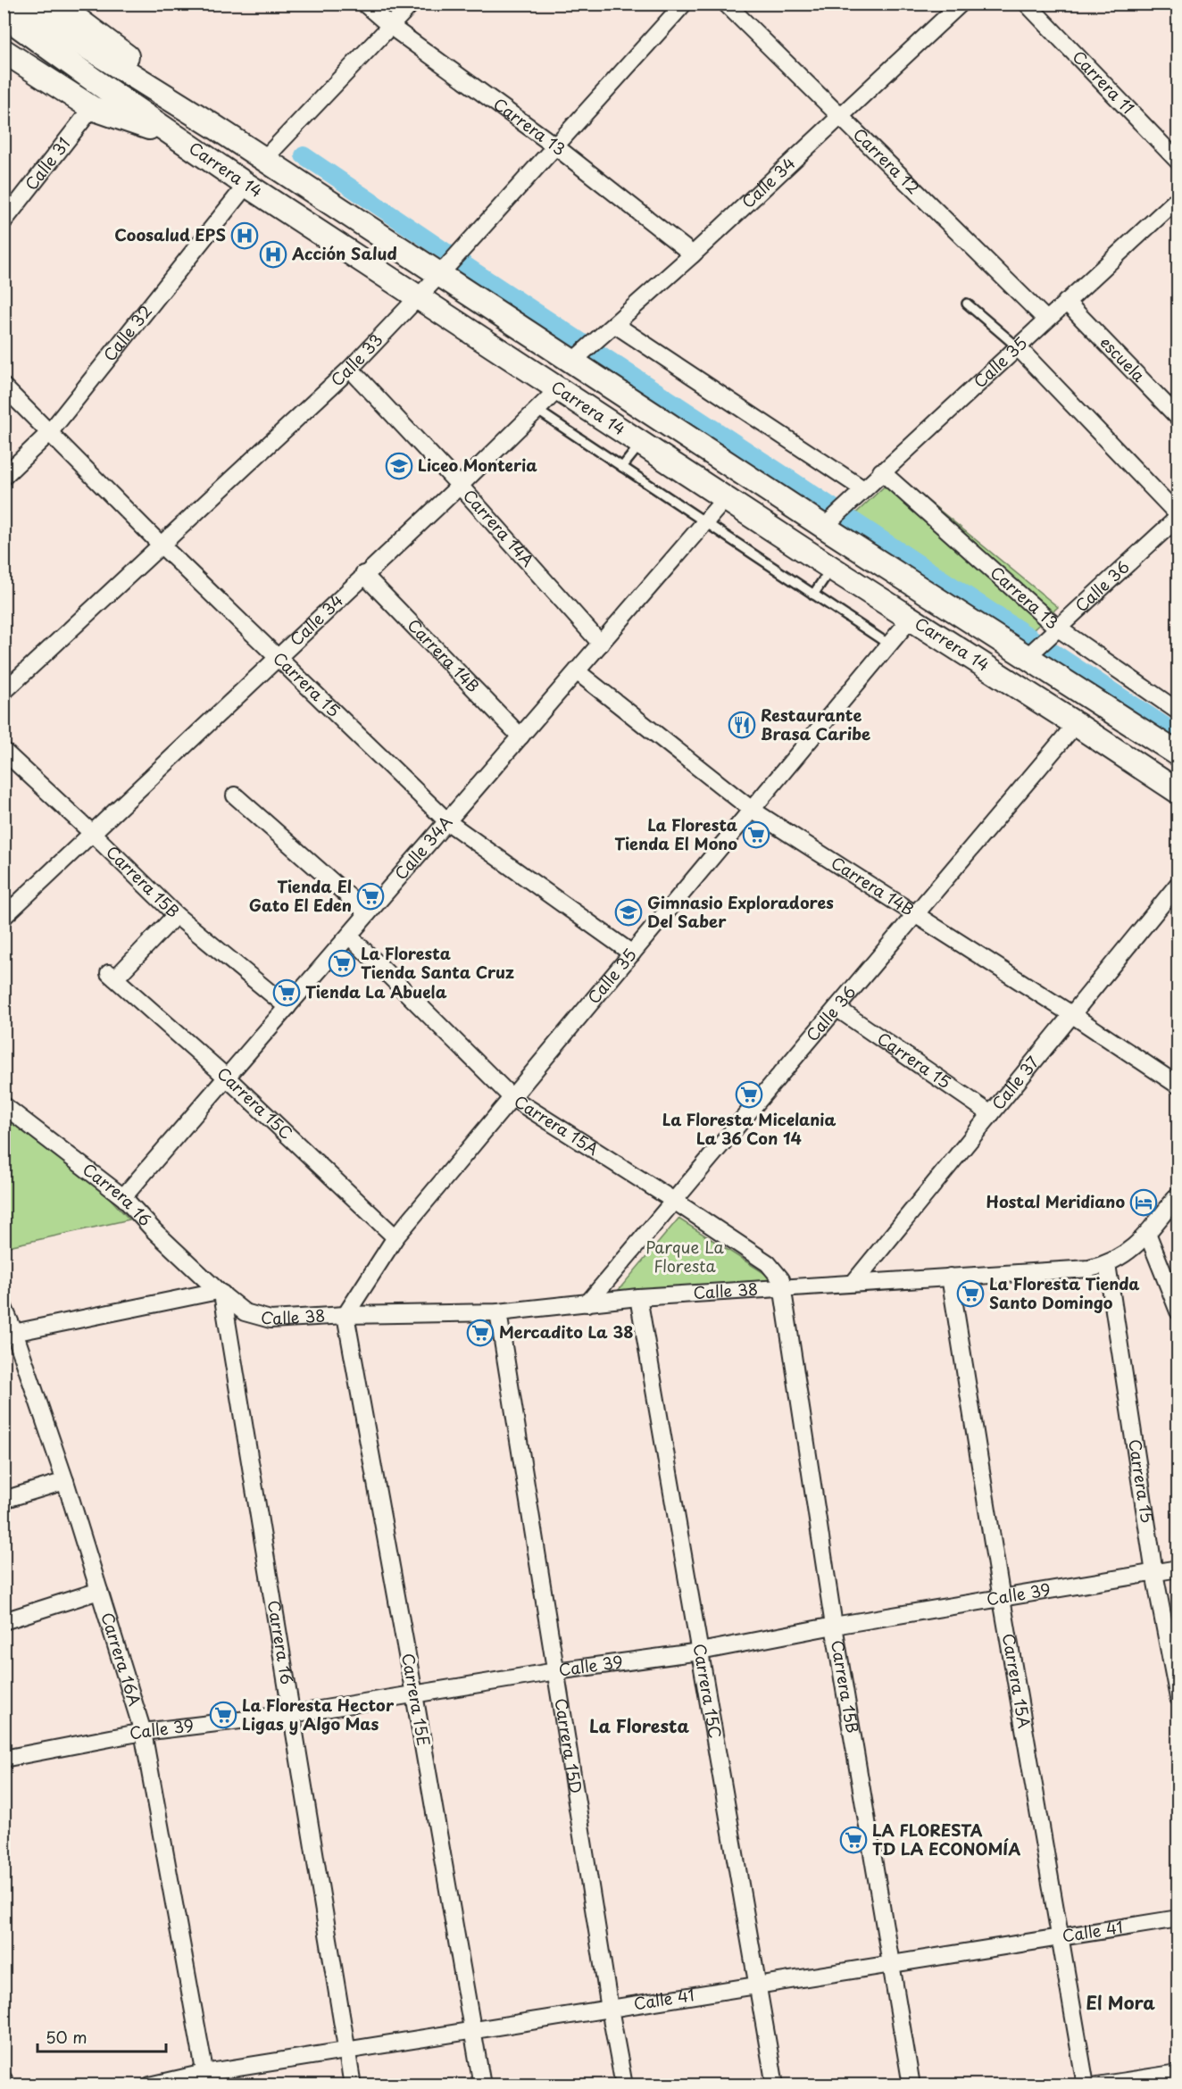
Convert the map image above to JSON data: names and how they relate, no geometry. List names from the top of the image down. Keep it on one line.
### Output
{"streets":{"main road":["Carrera 14"],"street":["Carrera 11","Carrera 13","Carrera 12","Calle 31","Calle 34","Calle 32","escuela","Calle 33","Calle 35","Carrera 14A","Calle 36","Carrera 14B","Carrera 15","Calle 34A","Carrera 15B","Calle 37","Carrera 15C","Carrera 15A","Carrera 16","Calle 38","Calle 39","Carrera 16A","Carrera 15E","Carrera 15D","Calle 41"]},"crossings":[["Carrera 13","Calle 34"],["Carrera 13","Calle 33"],["Carrera 13","Calle 35"],["Carrera 13","Calle 36"],["Carrera 12","Calle 34"],["Carrera 12","Calle 35"],["Carrera 14","Calle 34"],["Carrera 14","Calle 32"],["Carrera 14","Calle 33"],["Carrera 14","Calle 35"],["Carrera 14","Calle 36"],["Carrera 14","Calle 34A"],["Calle 34","Carrera 14A"],["Calle 34","Carrera 14B"],["Calle 34","Carrera 15"],["Calle 34","Carrera 15B"],["Calle 32","Carrera 15"],["escuela","Calle 35"],["Calle 33","Carrera 14A"],["Calle 33","Carrera 15"],["Calle 35","Carrera 14B"],["Calle 35","Carrera 15"],["Calle 35","Carrera 15C"],["Calle 35","Carrera 15A"],["Calle 35","Calle 38"],["Calle 35","Carrera 15E"],["Carrera 14A","Calle 34A"],["Calle 36","Carrera 14B"],["Calle 36","Carrera 15"],["Calle 36","Carrera 15A"],["Calle 36","Calle 38"],["Carrera 14B","Calle 34A"],["Carrera 14B","Calle 37"],["Carrera 15","Calle 34A"],["Carrera 15","Calle 37"],["Carrera 15","Calle 38"],["Carrera 15","Calle 39"],["Calle 34A","Carrera 15B"],["Calle 34A","Carrera 15C"],["Calle 34A","Carrera 15A"],["Calle 34A","Carrera 16"],["Carrera 15B","Carrera 15C"],["Carrera 15B","Carrera 15A"],["Carrera 15B","Calle 38"],["Carrera 15B","Calle 39"],["Carrera 15B","Calle 41"],["Calle 37","Calle 38"],["Carrera 15C","Calle 38"],["Carrera 15C","Calle 39"],["Carrera 15C","Calle 41"],["Carrera 15A","Calle 38"],["Carrera 15A","Calle 39"],["Carrera 15A","Calle 41"],["Carrera 16","Calle 38"],["Carrera 16","Calle 39"],["Carrera 16","Calle 41"],["Calle 38","Carrera 15E"],["Calle 38","Carrera 15D"],["Calle 39","Carrera 16A"],["Calle 39","Carrera 15E"],["Calle 39","Carrera 15D"],["Carrera 16A","Calle 41"],["Carrera 15E","Calle 41"],["Carrera 15D","Calle 41"]],"districts":["La Floresta","El Mora"],"parks":["Parque La Floresta"],"places":{"hospital":["Coosalud EPS","Acción Salud"],"school or university":["Liceo Monteria","Gimnasio Exploradores Del Saber"],"restaurant":["Restaurante Brasa Caribe"],"supermarket":["La Floresta Tienda El Mono","Tienda El Gato El Eden","La Floresta Tienda Santa Cruz","Tienda La Abuela","La Floresta Micelania La 36 Con 14","La Floresta Tienda Santo Domingo","Mercadito La 38","La Floresta Hector Ligas y Algo Mas","LA FLORESTA TD LA ECONOMÍA"],"hotel":["Hostal Meridiano"]},"scale_bar":"50 m"}
